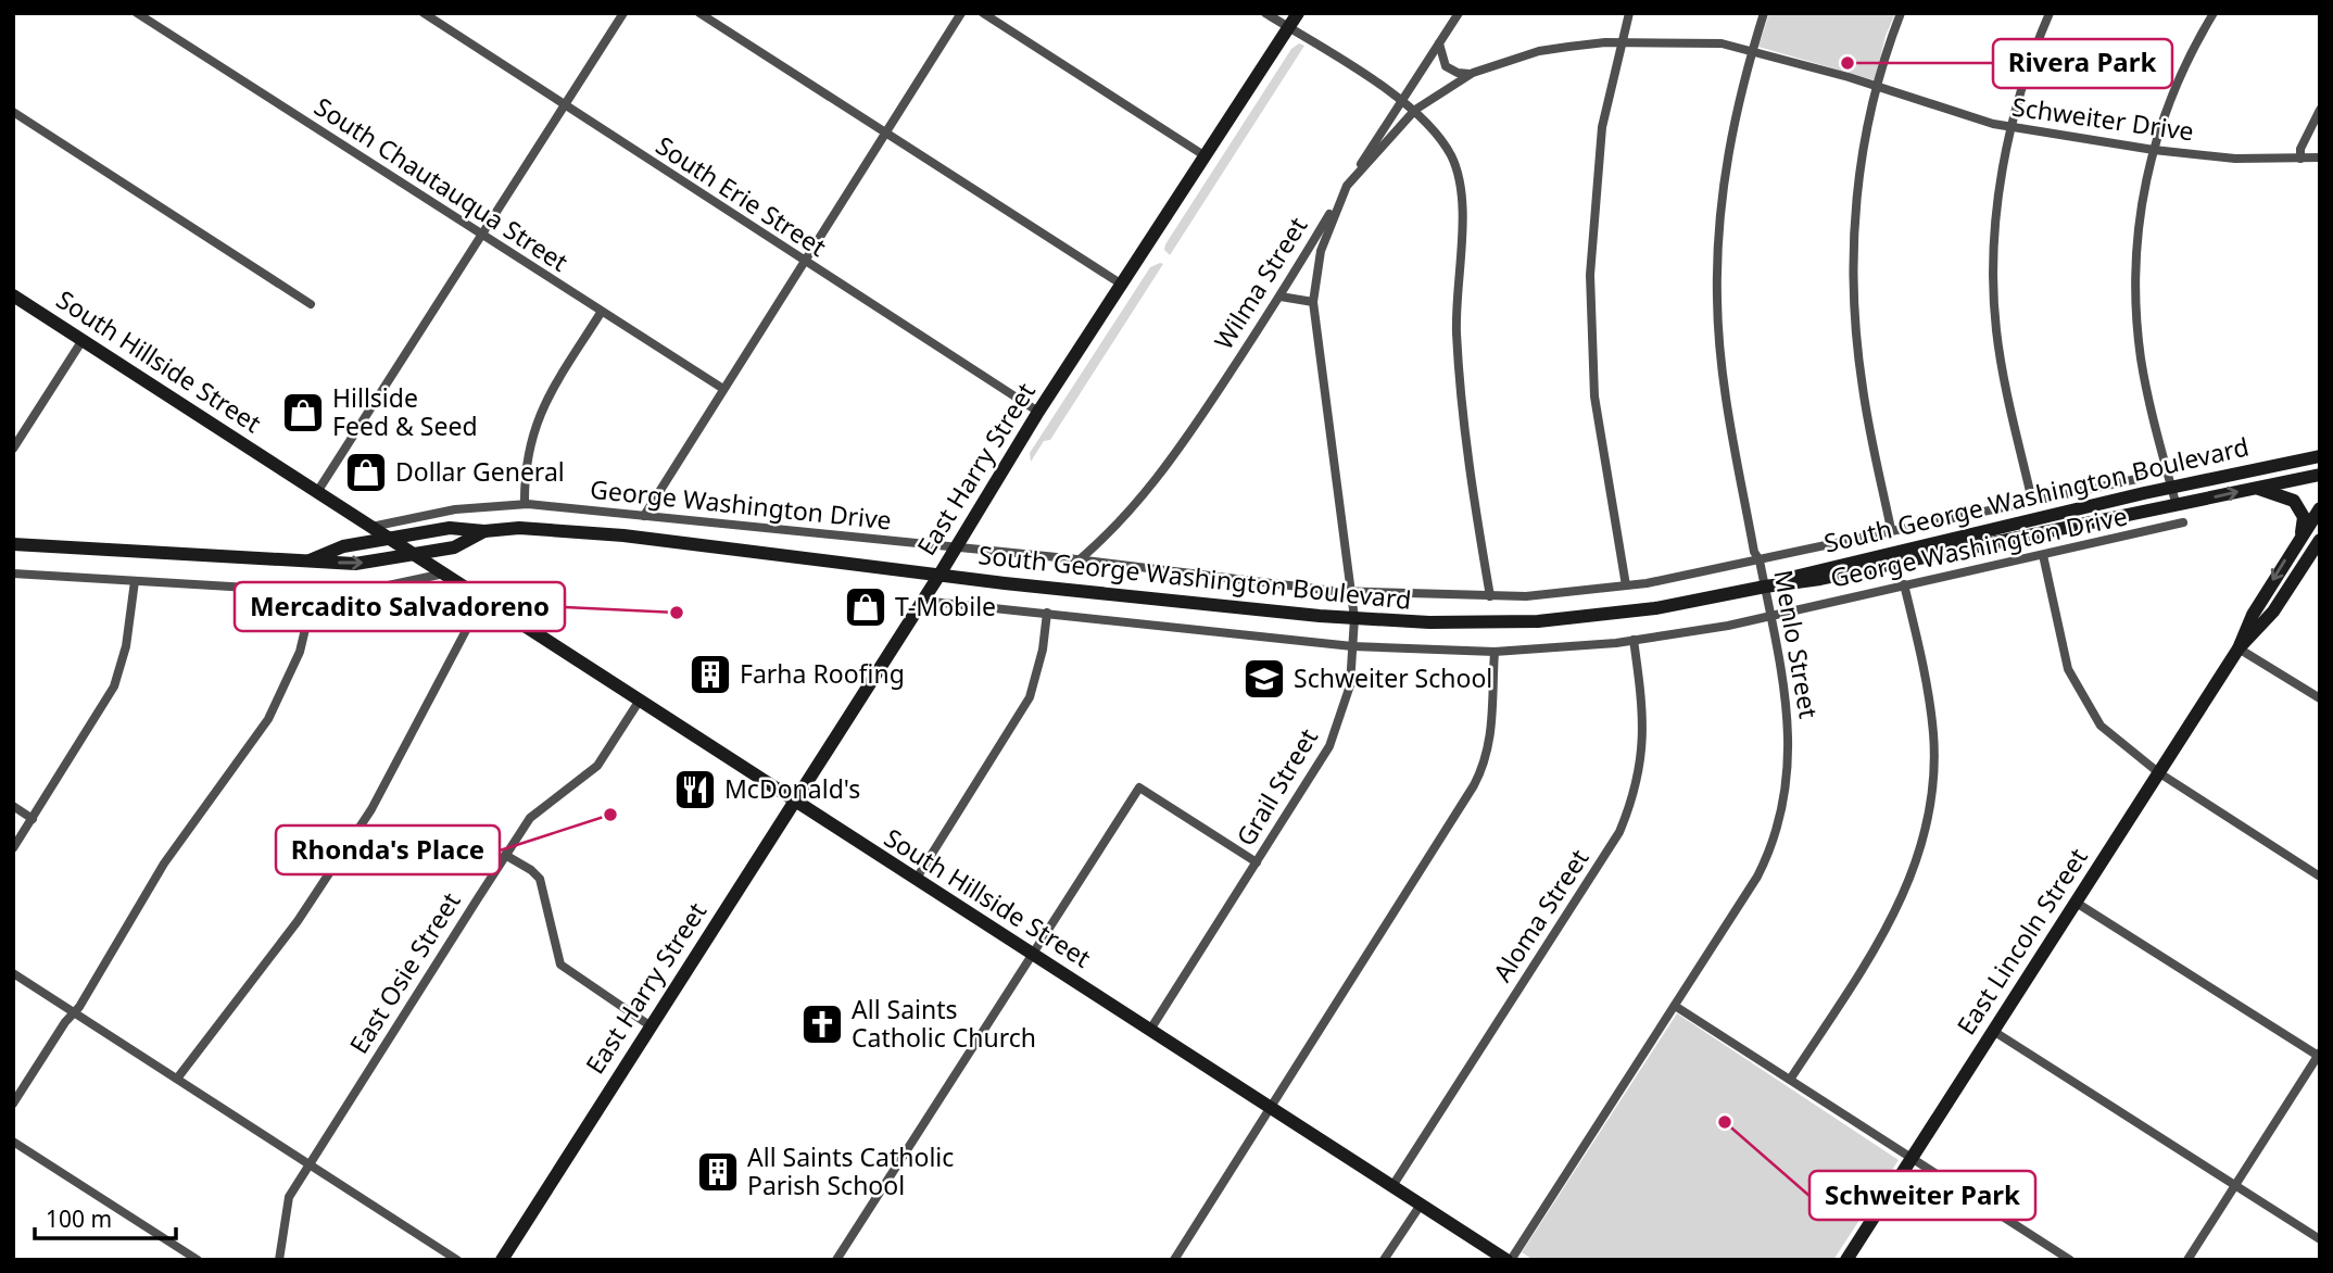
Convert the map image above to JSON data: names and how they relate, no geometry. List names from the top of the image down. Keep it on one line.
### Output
{"streets":{"street":["Schweiter Drive","South Chautauqua Street","South Erie Street","Wilma Street","South Hillside Street","East Harry Street","South George Washington Boulevard","George Washington Drive","Menlo Street","Grail Street","Aloma Street","East Lincoln Street","East Osie Street"]},"crossings":[["Schweiter Drive","Wilma Street"],["Schweiter Drive","Menlo Street"],["Schweiter Drive","Grail Street"],["South Erie Street","East Harry Street"],["Wilma Street","George Washington Drive"],["Wilma Street","Grail Street"],["South Hillside Street","East Harry Street"],["South Hillside Street","South George Washington Boulevard"],["South Hillside Street","George Washington Drive"],["South Hillside Street","Menlo Street"],["South Hillside Street","Grail Street"],["South Hillside Street","Aloma Street"],["South Hillside Street","East Osie Street"],["East Harry Street","South George Washington Boulevard"],["East Harry Street","George Washington Drive"],["South George Washington Boulevard","Menlo Street"],["South George Washington Boulevard","Grail Street"],["George Washington Drive","Menlo Street"],["George Washington Drive","Grail Street"],["George Washington Drive","Aloma Street"]],"places":{"other":["Rivera Park","Mercadito Salvadoreno","Rhonda's Place","Schweiter Park"],"shop":["Hillside Feed & Seed","Dollar General","T-Mobile"],"building":["Farha Roofing","All Saints Catholic Parish School"],"school or university":["Schweiter School"],"restaurant":["McDonald's"],"church":["All Saints Catholic Church"]},"scale_bar":"100 m"}
